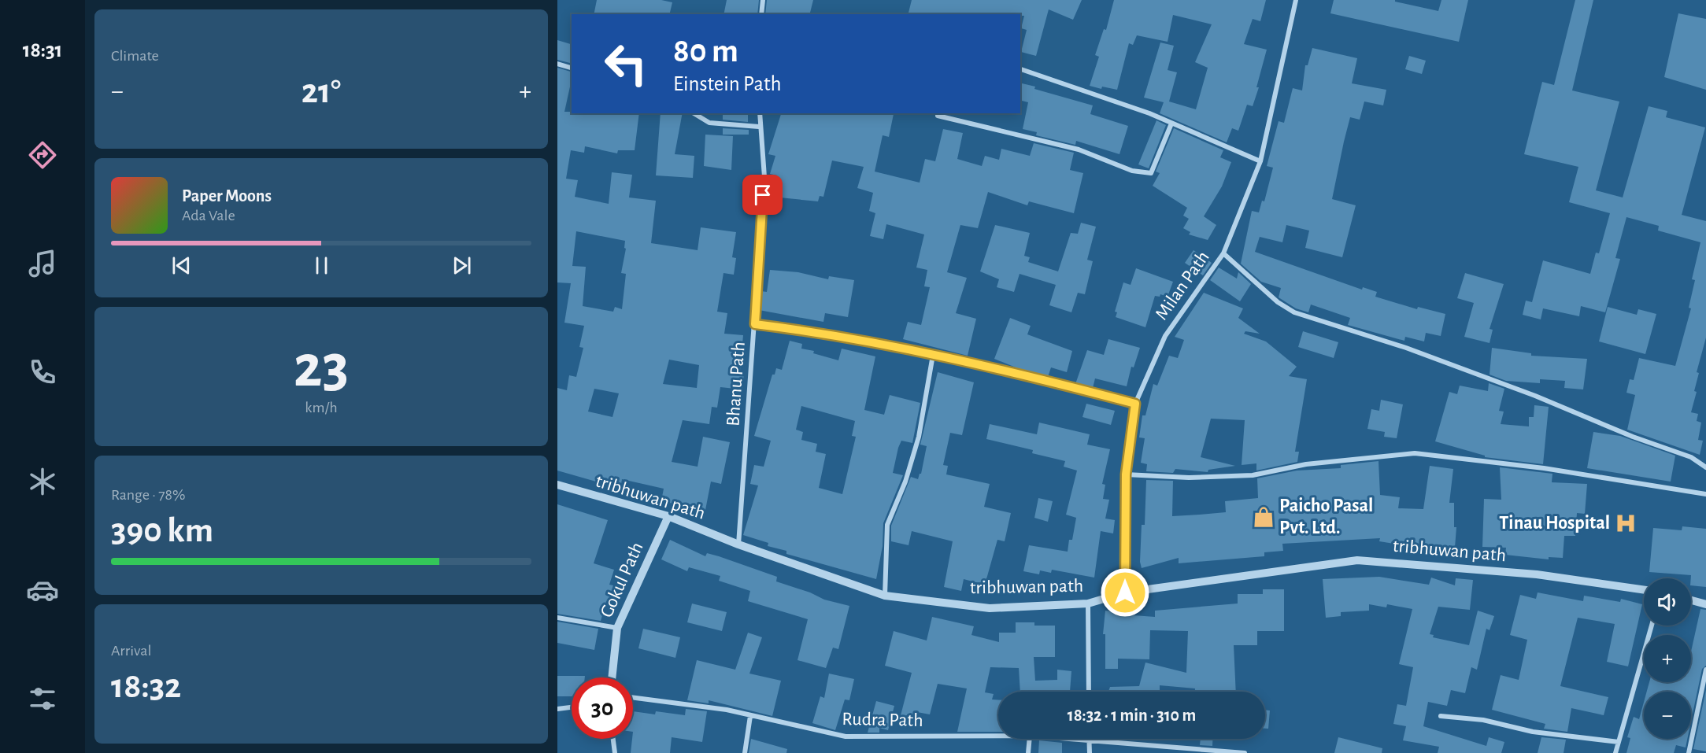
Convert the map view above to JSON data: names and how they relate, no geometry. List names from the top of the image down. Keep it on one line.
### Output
{"streets":{"street":["Milan Path","Bhanu Path","tribhuwan path","Gokul Path","Rudra Path"]},"crossings":[["Milan Path","tribhuwan path"],["Bhanu Path","tribhuwan path"],["tribhuwan path","Gokul Path"]],"places":{"shop":["Paicho Pasal Pvt. Ltd."],"hospital":["Tinau Hospital"]},"page":{"tabs":"18:31","tile":["Climate",["23","km/h"],["Range · 78%","390 km"],["Arrival","18:32"]],"turn":["80 m","Einstein Path"],"heat":["−","21°","+"],"song":["Paper Moons","Ada Vale"],"map_buttons":["+","−"],"limit":"30","trip":"18:32 · 1 min · 310 m"}}
